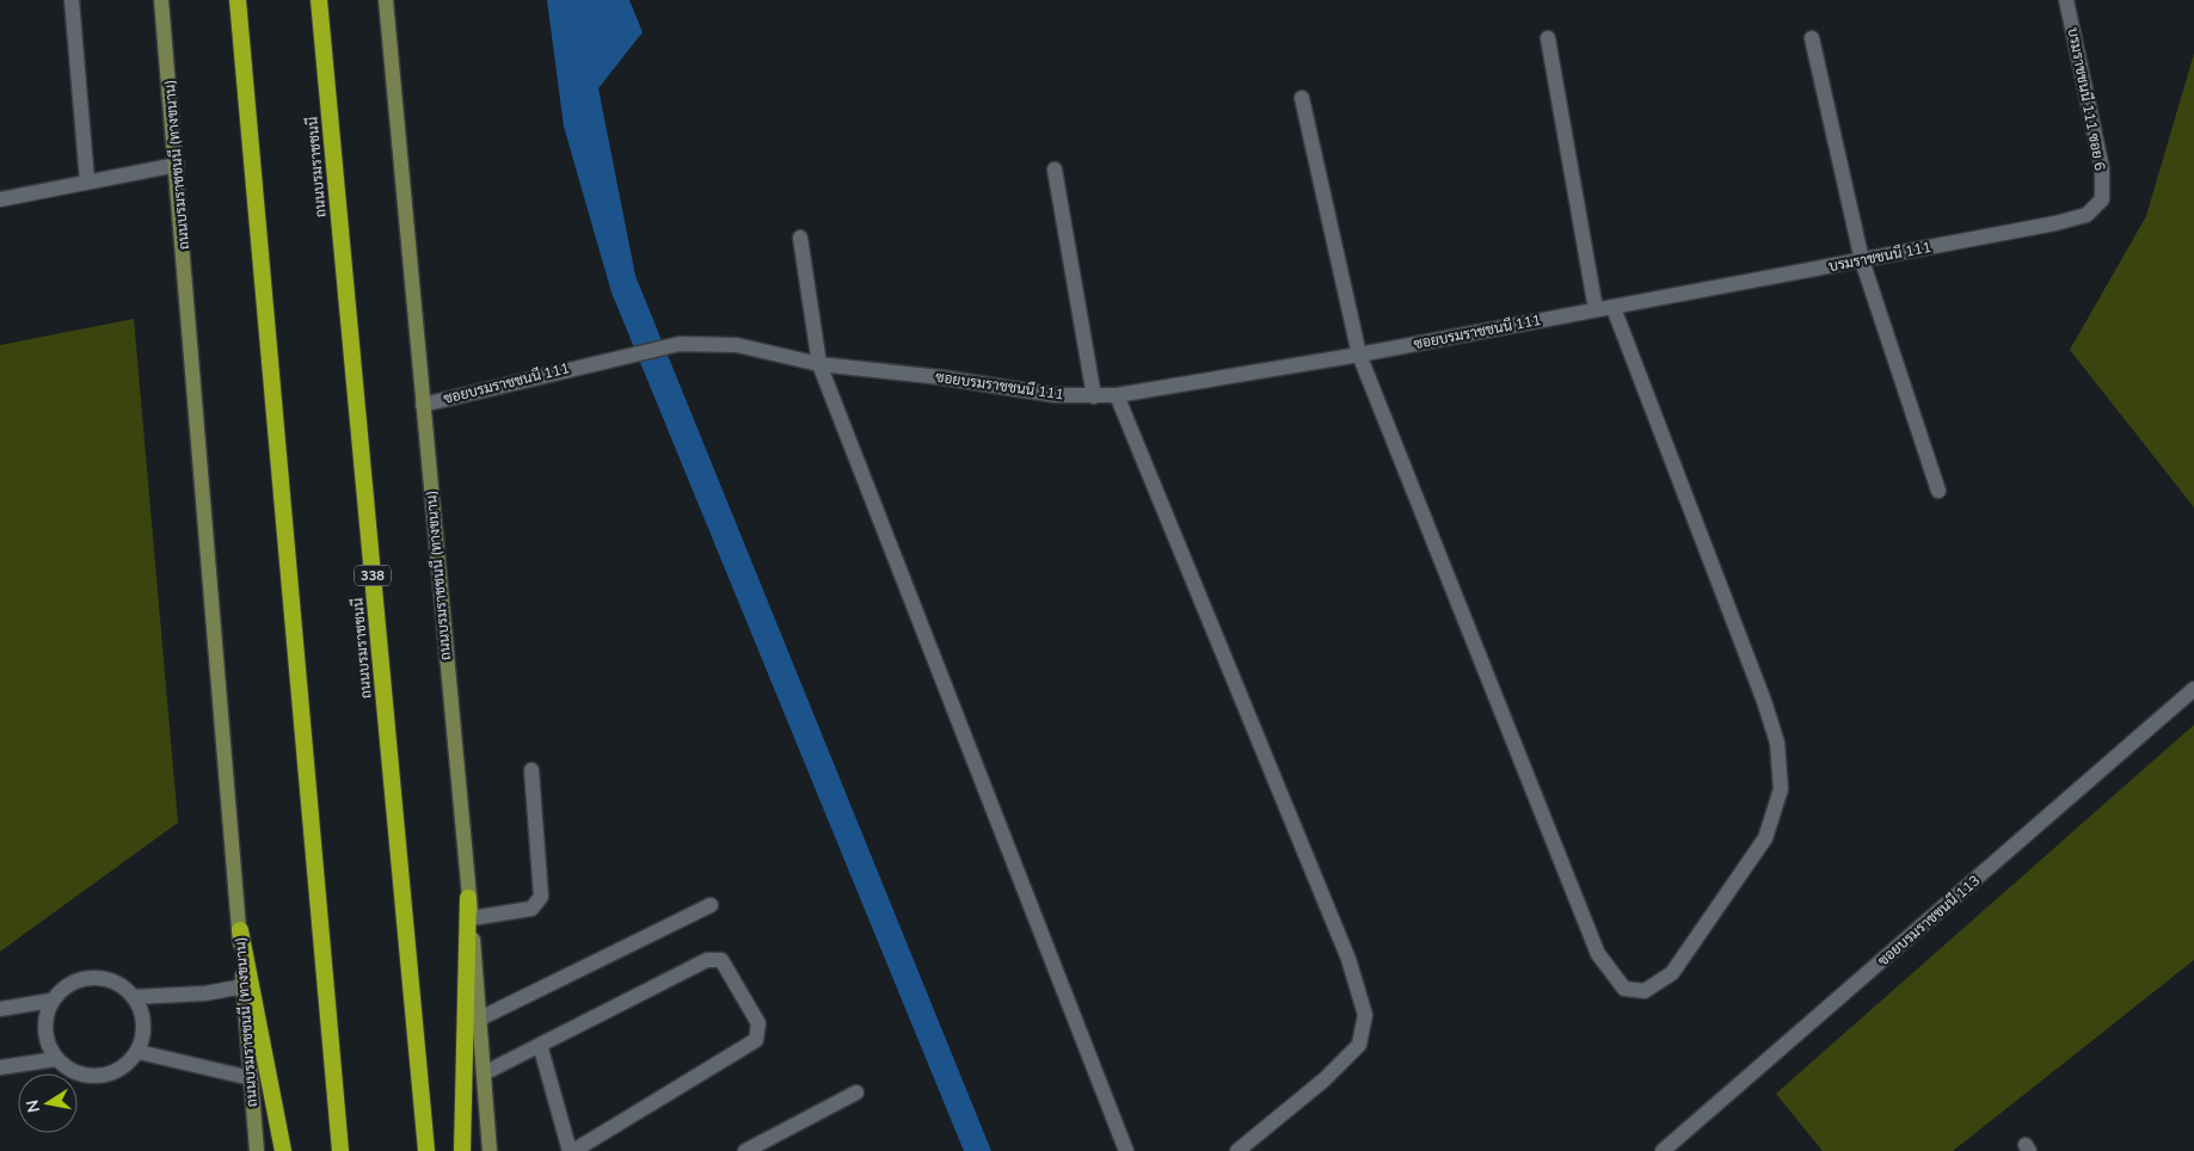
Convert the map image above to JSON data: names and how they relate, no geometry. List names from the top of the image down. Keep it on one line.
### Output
{"streets":{"highway":["ถนนบรมราชชนนี","338"],"main road":["ถนนบรมราชชนนี (ทางขนาน)"],"street":["บรมราชชนนี 111 ซอย 6","บรมราชชนนี 111","ซอยบรมราชชนนี 111","ซอยบรมราชชนนี 113"]},"crossings":[["บรมราชชนนี 111 ซอย 6","บรมราชชนนี 111"],["ถนนบรมราชชนนี (ทางขนาน)","ซอยบรมราชชนนี 111"],["บรมราชชนนี 111","ซอยบรมราชชนนี 111"]],"north":"left"}
